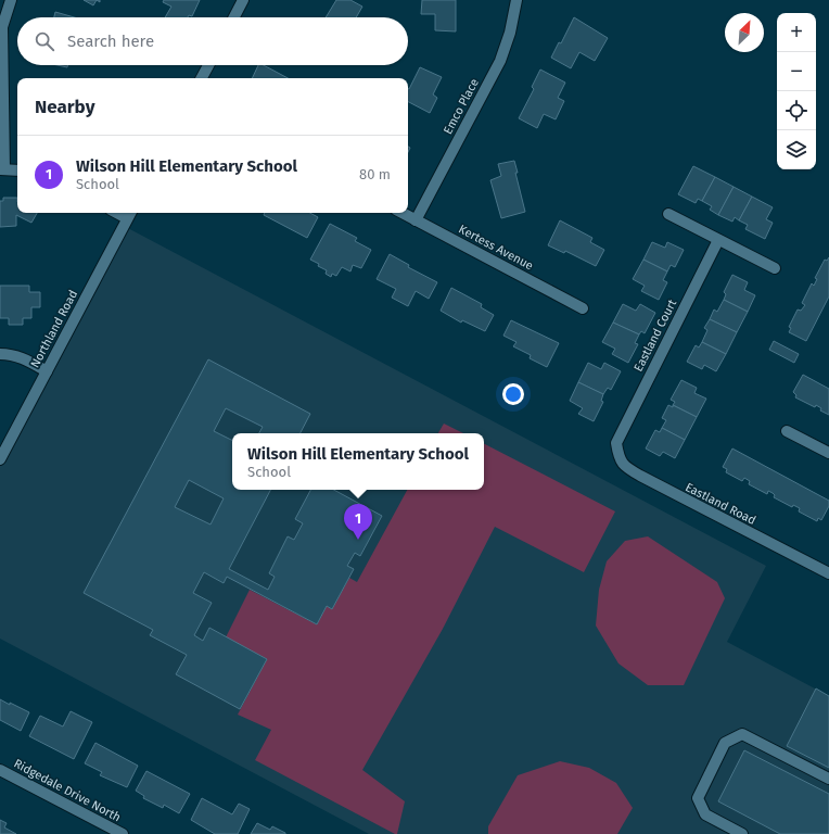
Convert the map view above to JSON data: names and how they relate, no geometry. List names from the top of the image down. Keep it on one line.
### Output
{"streets":{"street":["Emco Place","Kertess Avenue","Northland Road","Eastland Court","Eastland Road","Ridgedale Drive North"]},"crossings":[["Emco Place","Kertess Avenue"],["Eastland Court","Eastland Road"]],"north":"top right","page":{"map_buttons":["+","−"],"search":"Search here","heading":"Nearby","list":[{"mark":"1","name":"Wilson Hill Elementary School","note":"School","value":"80 m"}],"popup":["Wilson Hill Elementary School","School"],"pins":"1"}}
